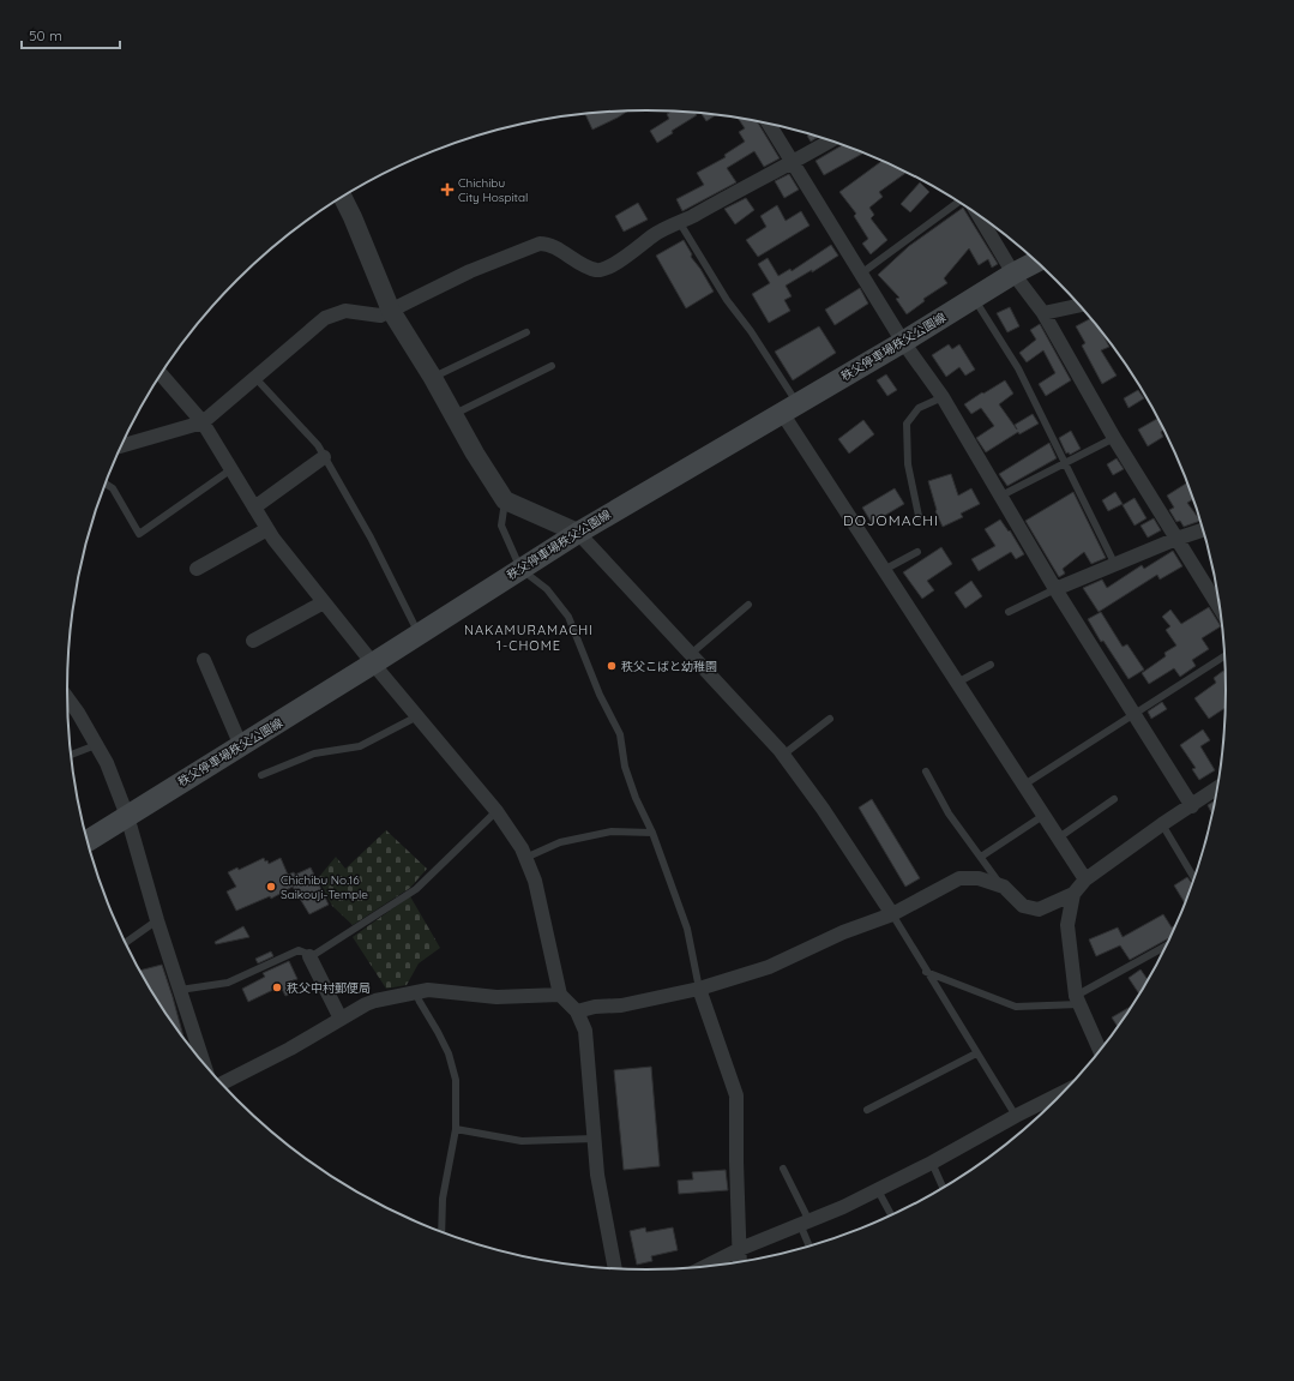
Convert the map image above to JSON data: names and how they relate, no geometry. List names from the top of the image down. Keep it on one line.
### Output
{"streets":{"main road":["秩父停車場秩父公園線"]},"districts":["DOJOMACHI","NAKAMURAMACHI 1-CHOME"],"places":{"health":["Chichibu City Hospital"],"other":["秩父こばと幼稚園","Chichibu No.16 Saikouji-Temple","秩父中村郵便局"]},"scale_bar":"50 m"}
